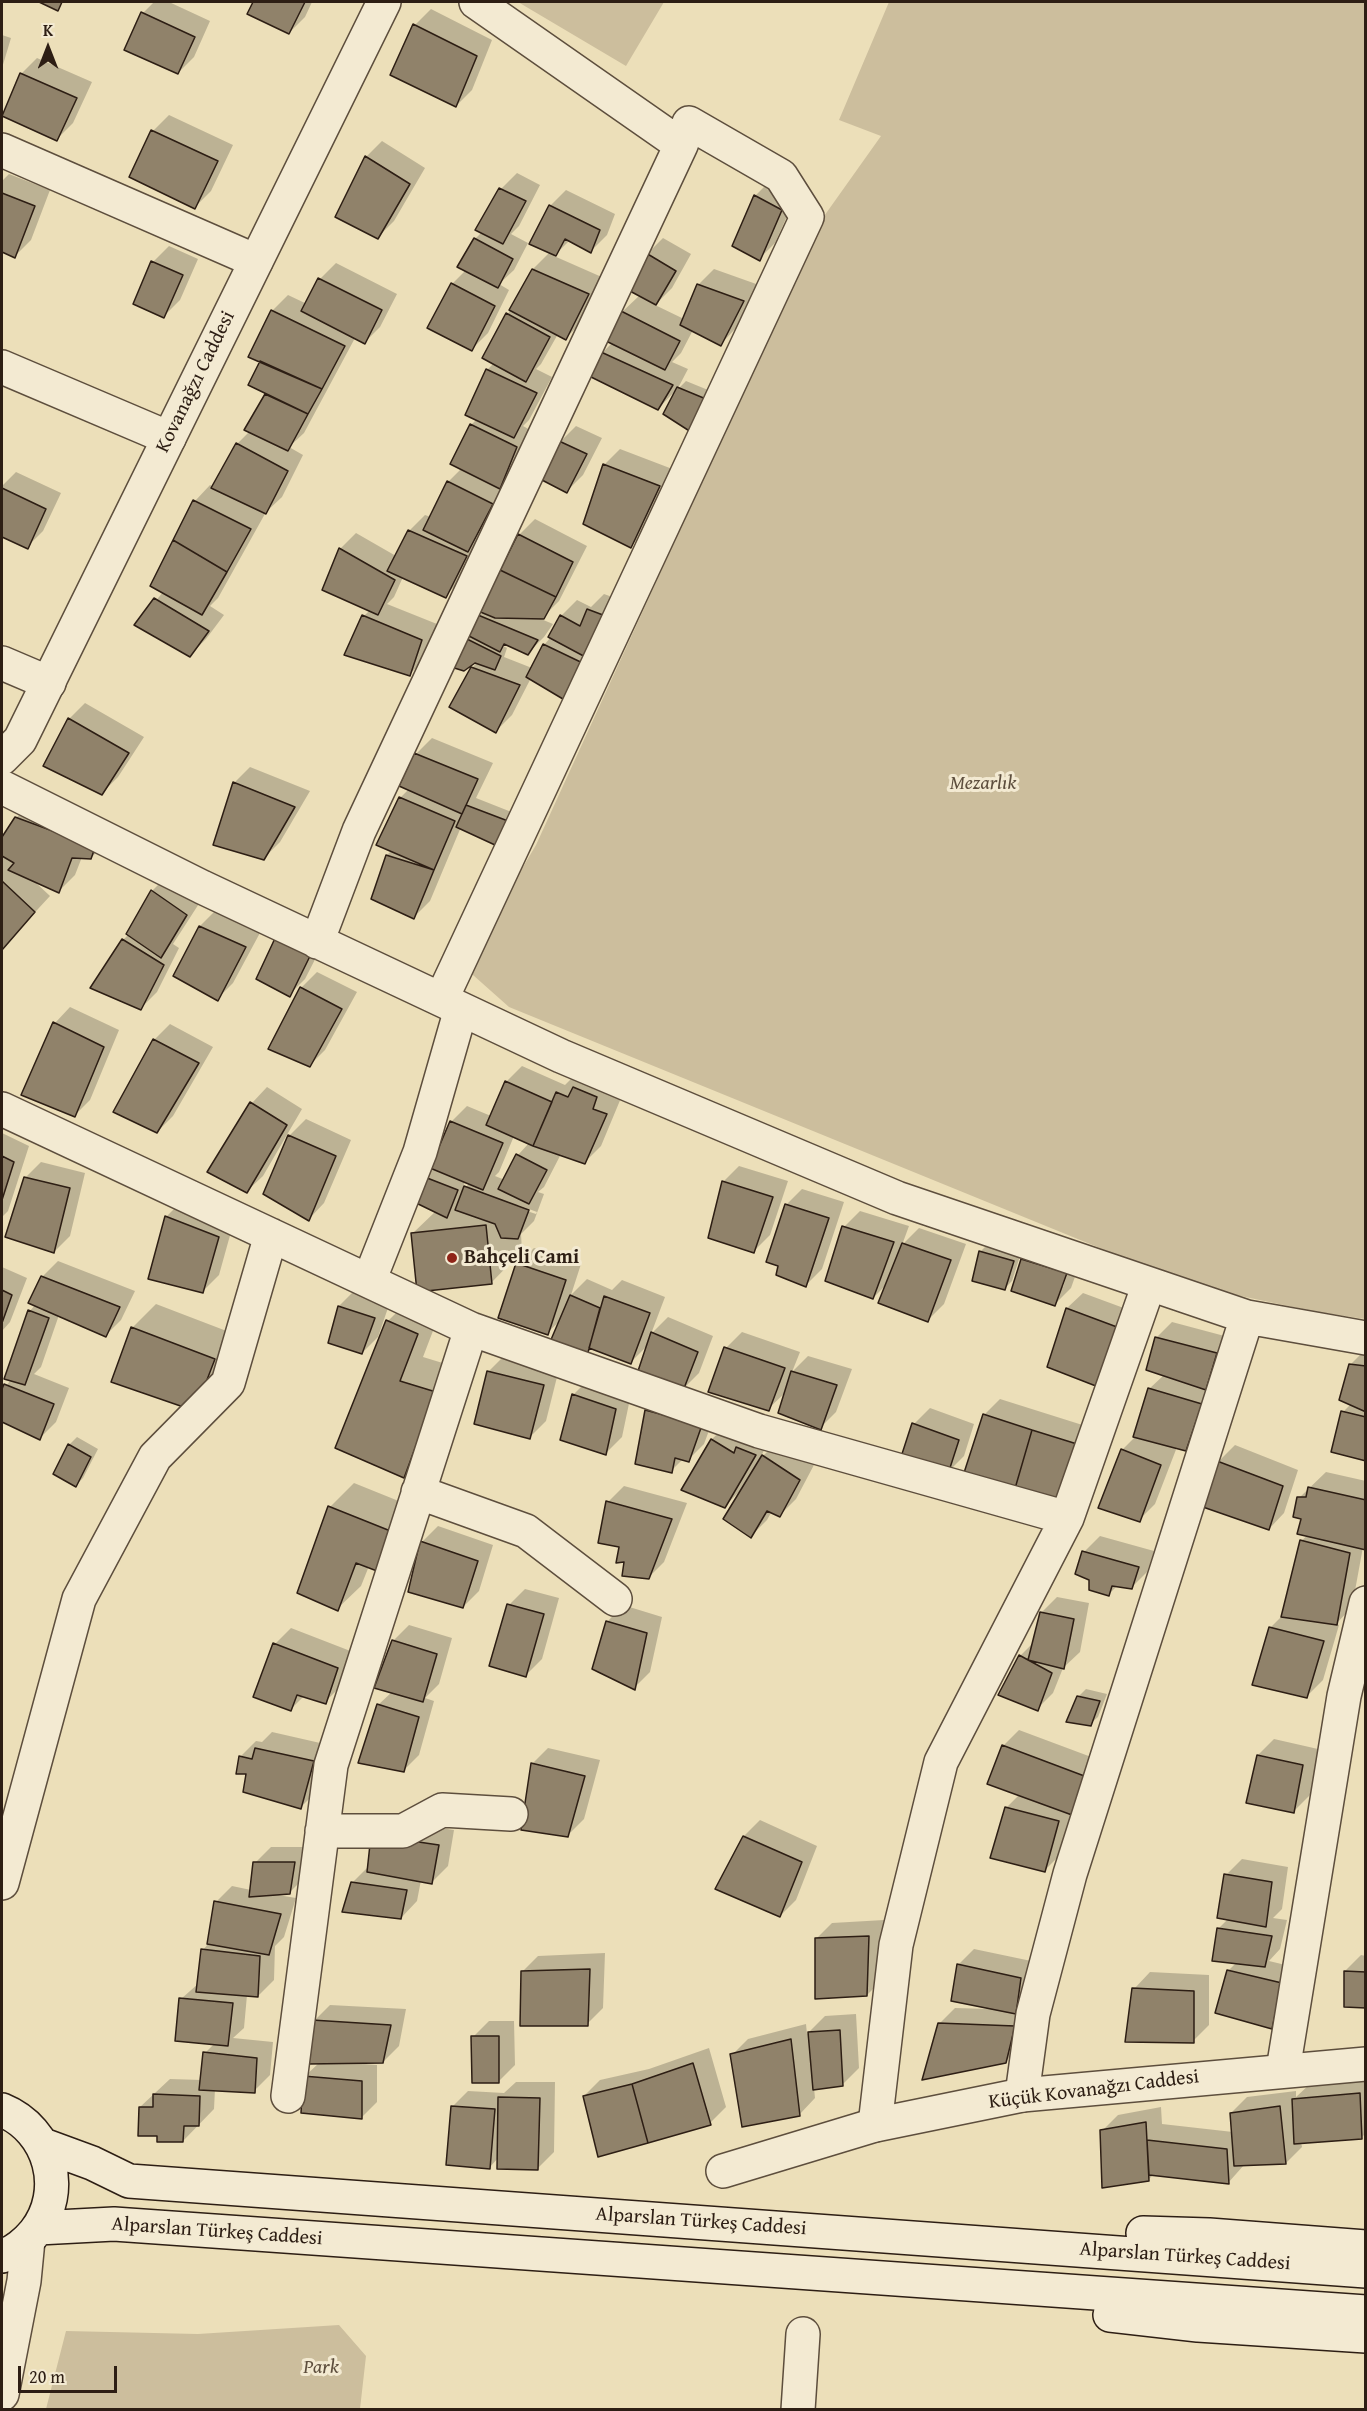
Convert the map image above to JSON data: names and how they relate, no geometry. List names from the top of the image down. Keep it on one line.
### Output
{"streets":{"street":["Kovanağzı Caddesi","Küçük Kovanağzı Caddesi","Alparslan Türkeş Caddesi"]},"parks":["Mezarlık","Park"],"places":["Bahçeli Cami"],"scale_bar":"20 m","north":"top"}
